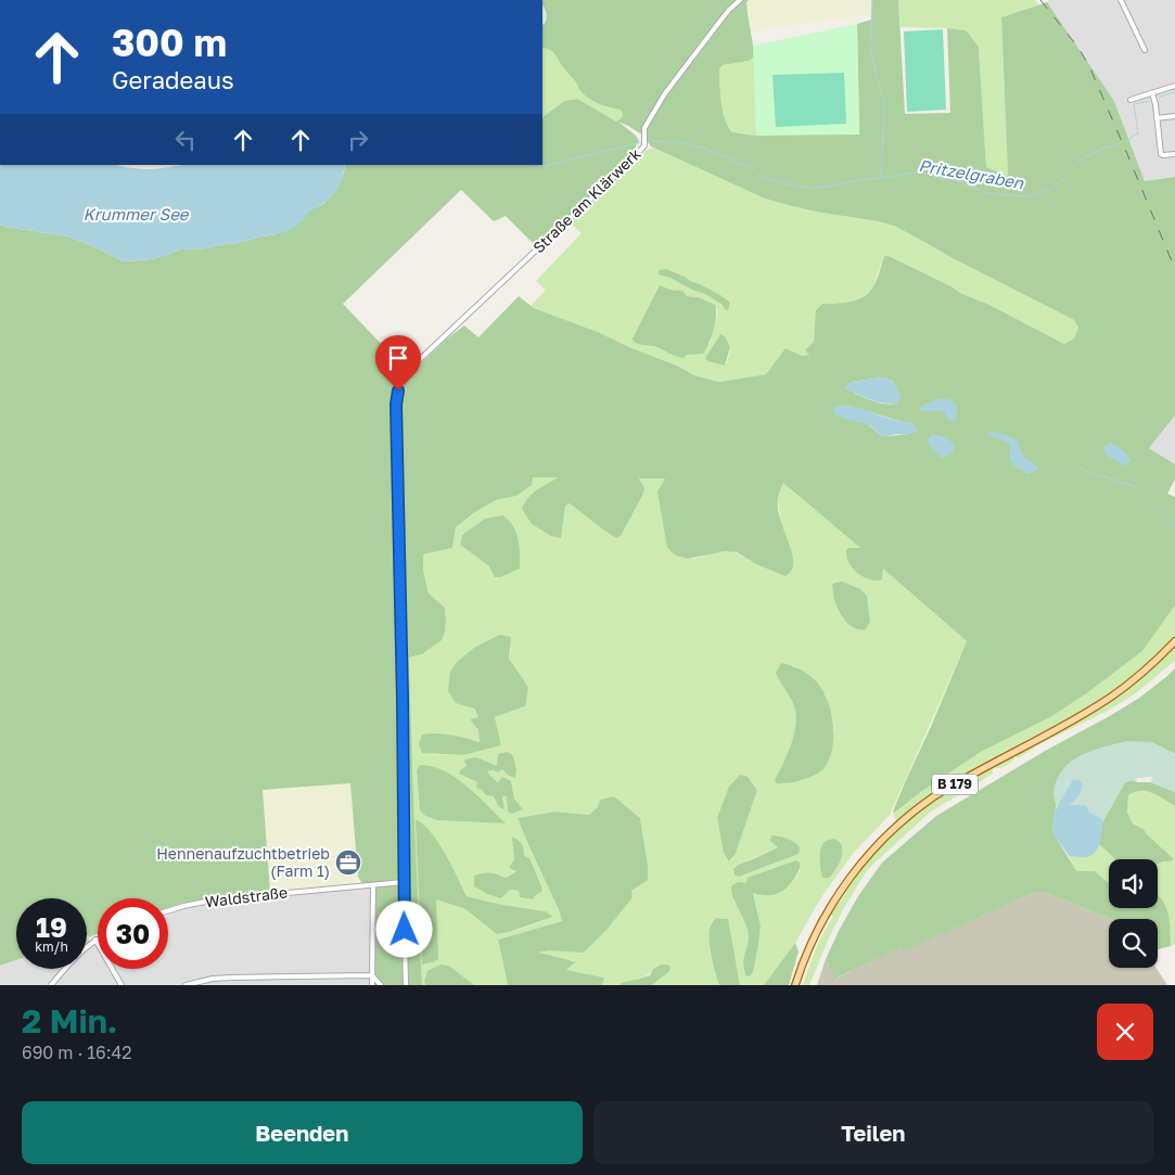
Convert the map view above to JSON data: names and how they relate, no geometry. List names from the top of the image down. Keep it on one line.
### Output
{"streets":{"main road":["B 179"],"street":["Straße am Klärwerk","Waldstraße"]},"crossings":[["Straße am Klärwerk","Waldstraße"]],"water":["Pritzelgraben","Krummer See"],"places":{"office":["Hennenaufzuchtbetrieb (Farm 1)"]},"page":{"turn":["300 m","Geradeaus"],"speed":"19 km/h","limit":"30","heading":["2 Min.","690 m · 16:42"],"buttons":["Beenden","Teilen"]}}
